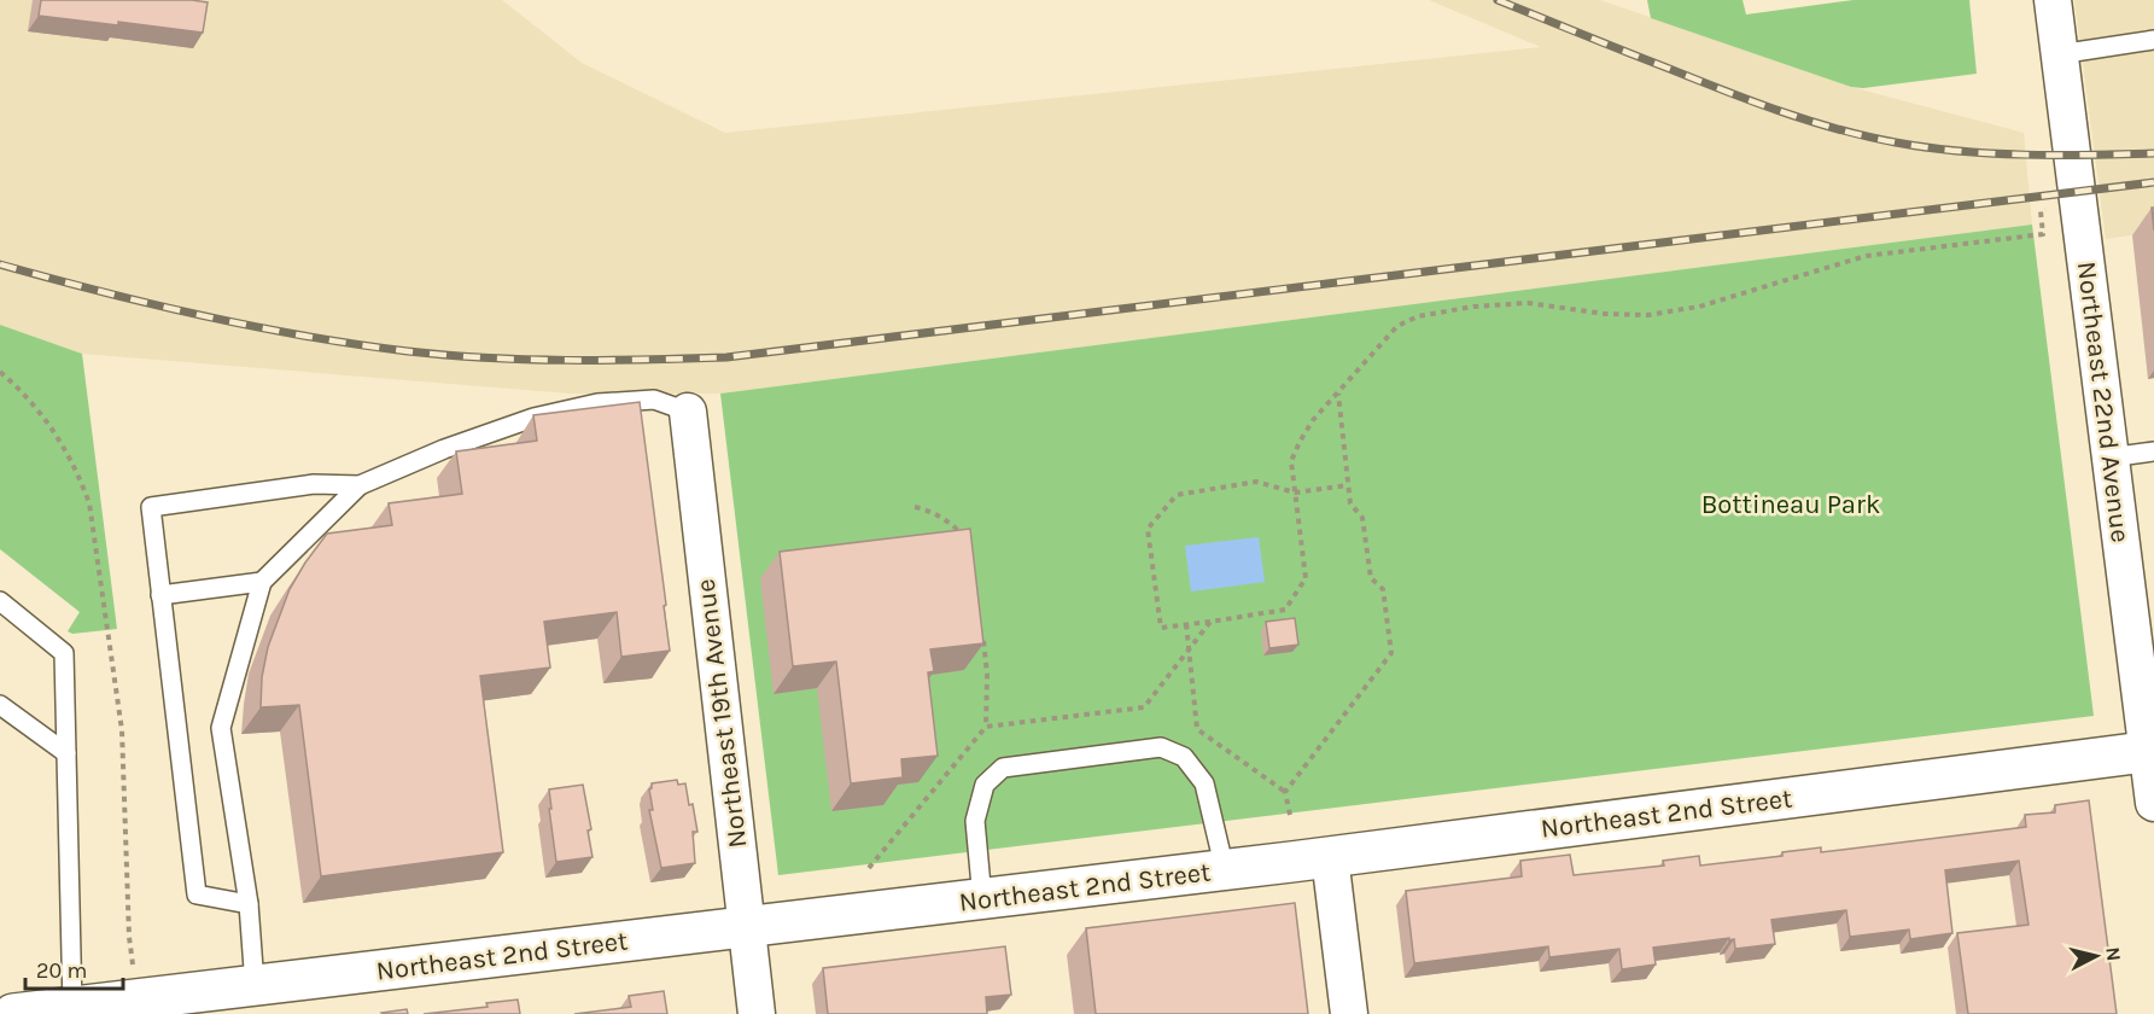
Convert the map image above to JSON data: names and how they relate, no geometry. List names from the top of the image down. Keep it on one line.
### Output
{"streets":{"street":["Northeast 22nd Avenue","Northeast 19th Avenue","Northeast 2nd Street"]},"crossings":[["Northeast 22nd Avenue","Northeast 2nd Street"],["Northeast 19th Avenue","Northeast 2nd Street"]],"parks":["Bottineau Park"],"scale_bar":"20 m","north":"right"}
